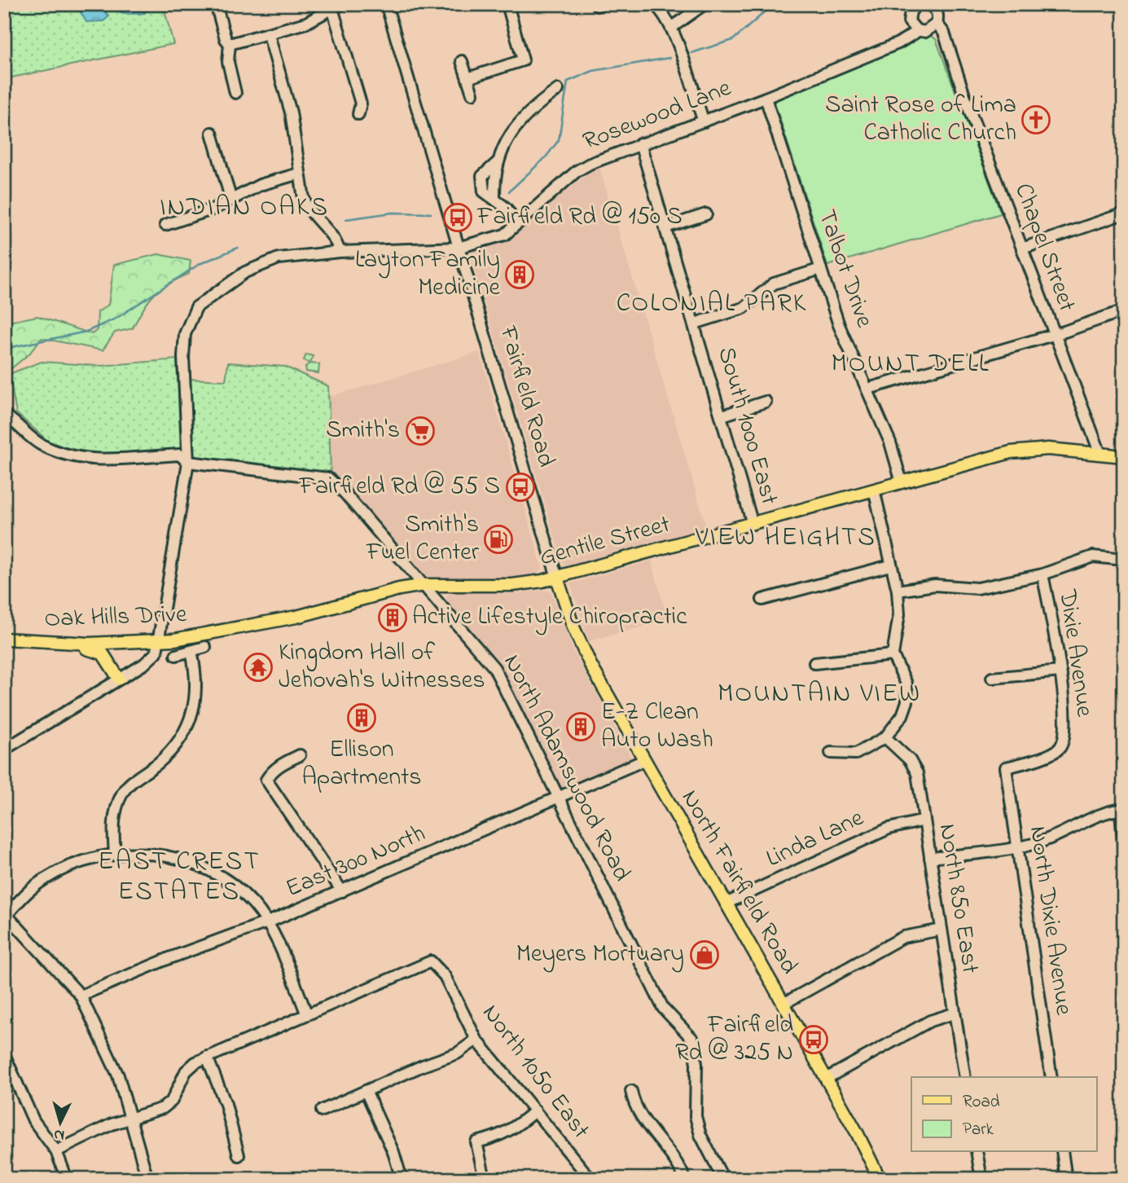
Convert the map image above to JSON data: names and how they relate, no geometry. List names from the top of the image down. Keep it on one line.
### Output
{"streets":{"main road":["Fairfield Road","Gentile Street","Oak Hills Drive","North Fairfield Road"],"street":["Rosewood Lane","Chapel Street","Talbot Drive","South 1000 East","Dixie Avenue","North Adamswood Road","Linda Lane","East 300 North","North 850 East","North Dixie Avenue","North 1050 East"]},"crossings":[["Rosewood Lane","Chapel Street"],["Rosewood Lane","Talbot Drive"],["Rosewood Lane","Fairfield Road"],["Rosewood Lane","South 1000 East"],["Rosewood Lane","North Adamswood Road"],["Chapel Street","Gentile Street"],["Talbot Drive","Gentile Street"],["Fairfield Road","Gentile Street"],["Fairfield Road","North Fairfield Road"],["South 1000 East","Gentile Street"],["Gentile Street","Oak Hills Drive"],["Gentile Street","North Adamswood Road"],["Dixie Avenue","North Dixie Avenue"],["North Adamswood Road","East 300 North"],["Linda Lane","North Fairfield Road"],["Linda Lane","North 850 East"],["East 300 North","North Fairfield Road"]],"districts":["INDIAN OAKS","COLONIAL PARK","MOUNT DELL","VIEW HEIGHTS","MOUNTAIN VIEW","EAST CREST ESTATES"],"places":{"church":["Saint Rose of Lima Catholic Church"],"bus stop":["Fairfield Rd @ 150 S","Fairfield Rd @ 55 S","Fairfield Rd @ 325 N"],"building":["Layton Family Medicine","Active Lifestyle Chiropractic","Ellison Apartments","E-Z Clean Auto Wash"],"supermarket":["Smith's"],"fuel station":["Smith's Fuel Center"],"temple":["Kingdom Hall of Jehovah's Witnesses"],"shop":["Meyers Mortuary"]},"legend":["Road","Park"],"north":"bottom"}
